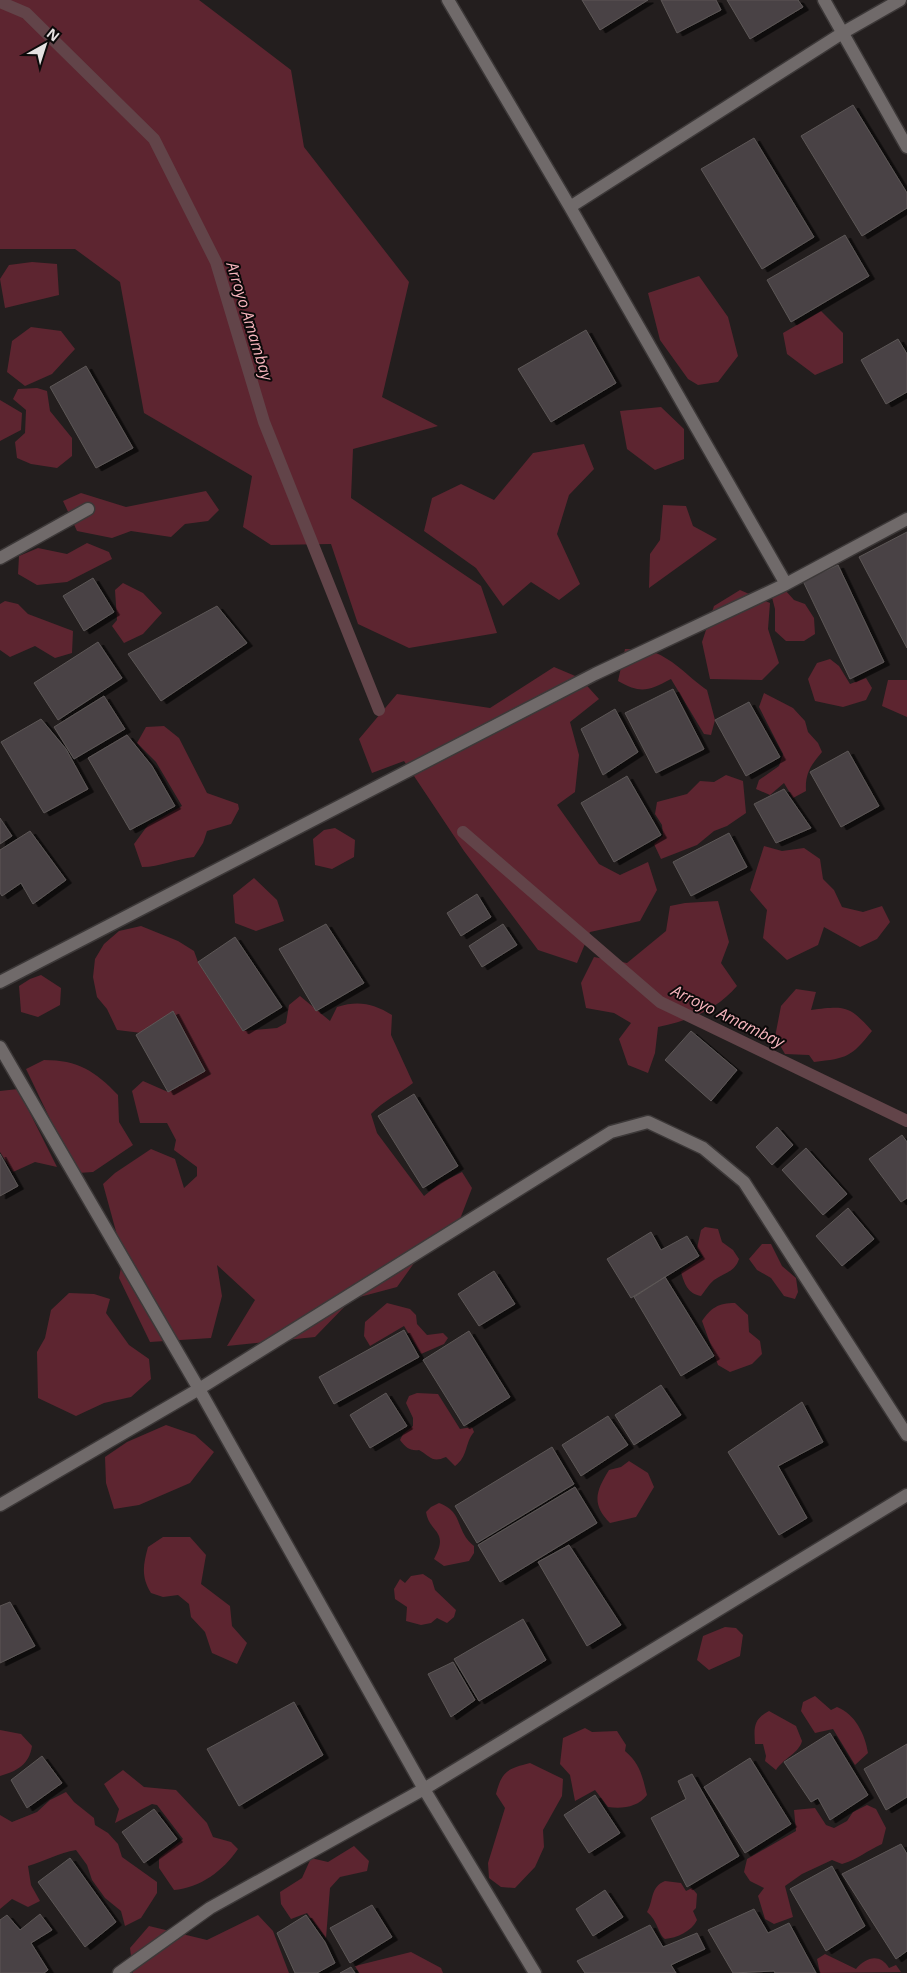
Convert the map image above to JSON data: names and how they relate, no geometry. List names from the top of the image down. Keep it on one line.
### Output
{"water":["Arroyo Amambay"],"north":"top right"}
